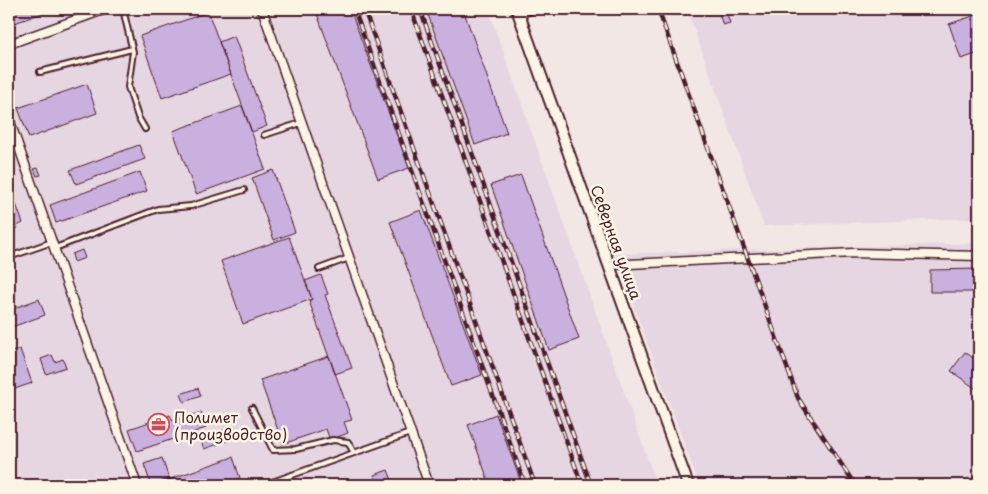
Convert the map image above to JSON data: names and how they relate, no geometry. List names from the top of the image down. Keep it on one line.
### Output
{"streets":{"main road":["Северная улица"]},"places":{"office":["Полимет (производство)"]}}
